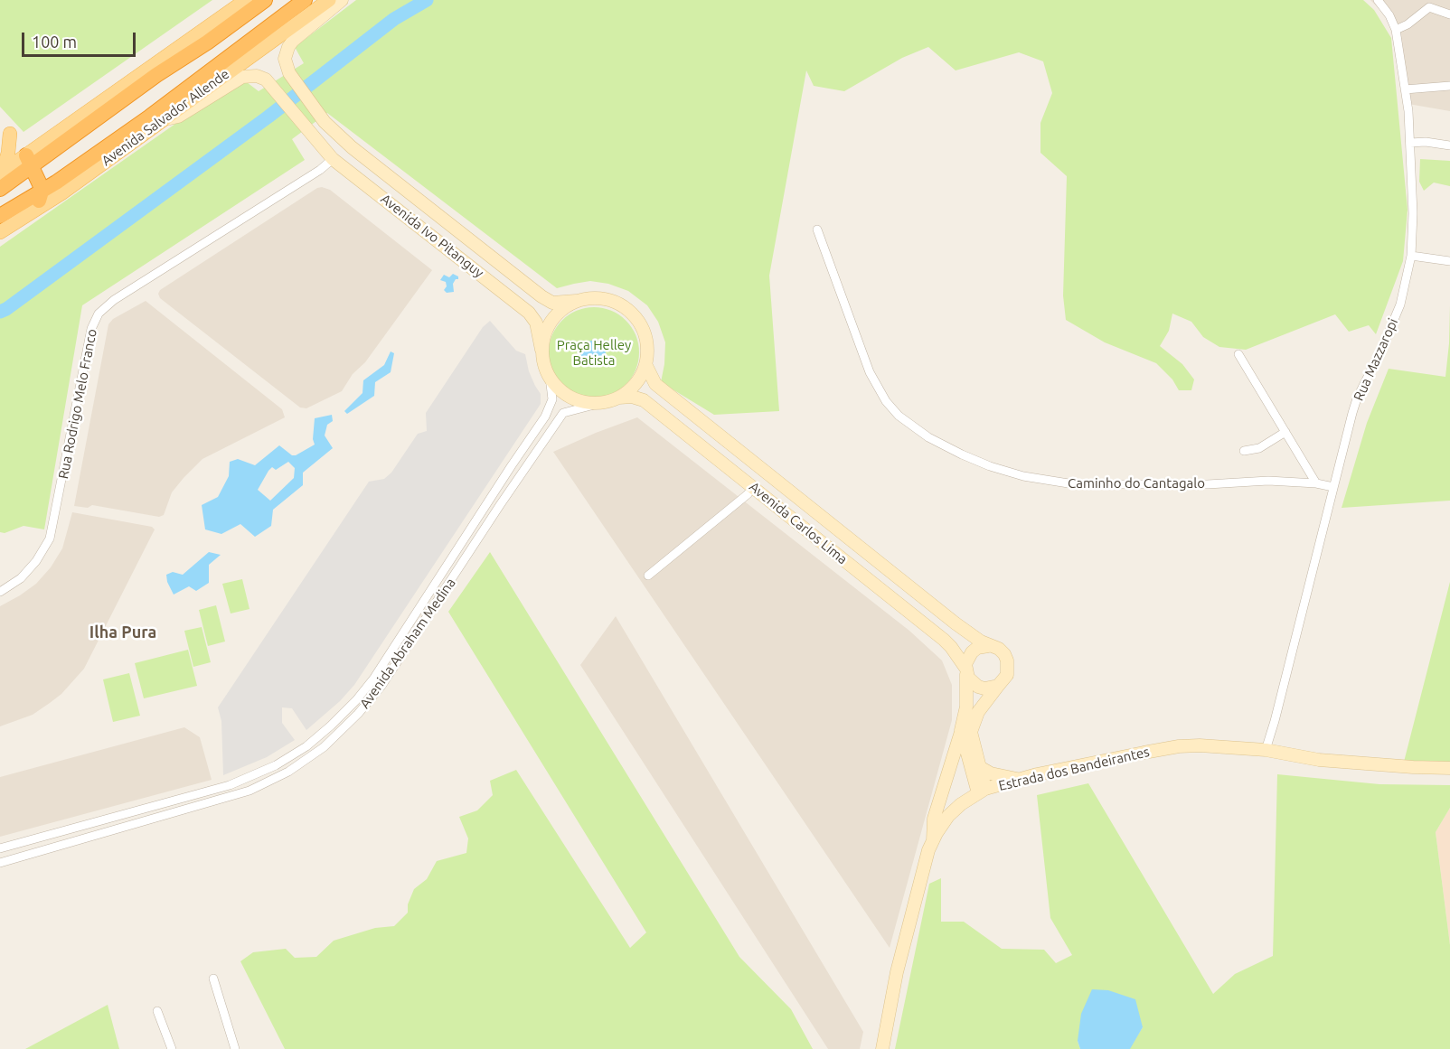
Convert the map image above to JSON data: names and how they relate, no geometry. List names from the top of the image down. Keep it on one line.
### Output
{"streets":{"highway":["Avenida Salvador Allende"],"street":["Avenida Ivo Pitanguy","Rua Mazzaropi","Rua Rodrigo Melo Franco","Caminho do Cantagalo","Avenida Carlos Lima","Avenida Abraham Medina","Estrada dos Bandeirantes"]},"crossings":[["Avenida Salvador Allende","Avenida Ivo Pitanguy"],["Avenida Ivo Pitanguy","Rua Rodrigo Melo Franco"],["Avenida Ivo Pitanguy","Avenida Carlos Lima"],["Avenida Ivo Pitanguy","Avenida Abraham Medina"],["Rua Mazzaropi","Caminho do Cantagalo"],["Rua Mazzaropi","Estrada dos Bandeirantes"],["Avenida Carlos Lima","Avenida Abraham Medina"],["Avenida Carlos Lima","Estrada dos Bandeirantes"]],"districts":["Ilha Pura"],"parks":["Praça Helley Batista"],"scale_bar":"100 m"}
